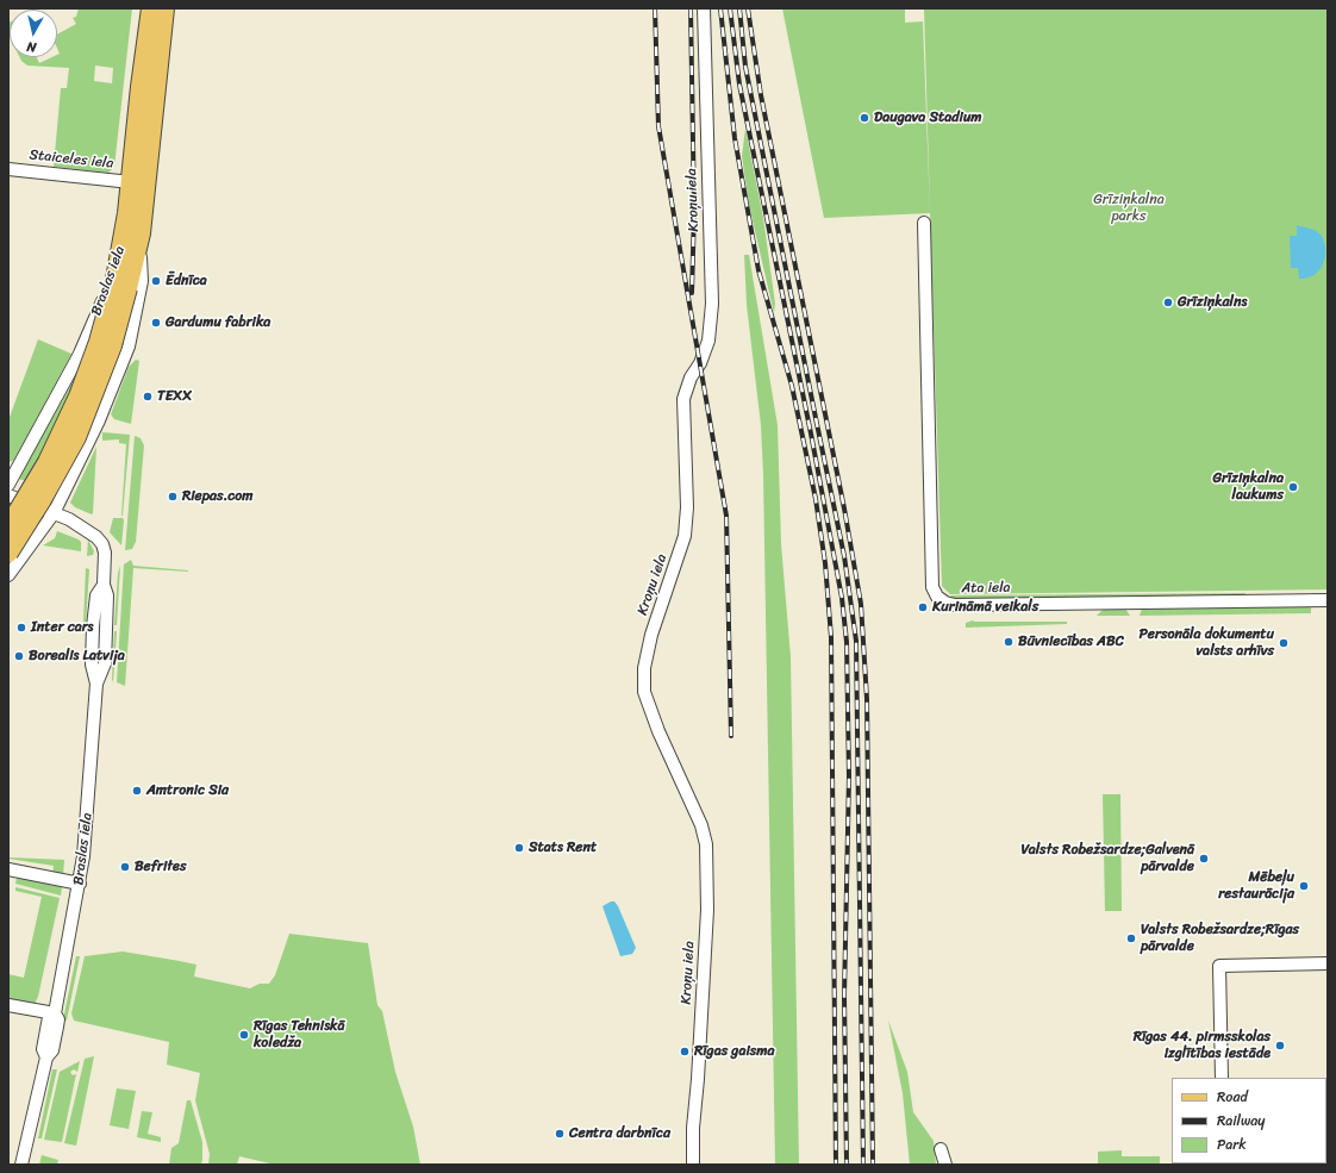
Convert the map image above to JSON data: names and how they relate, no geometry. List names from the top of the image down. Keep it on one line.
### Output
{"streets":{"main road":["Braslas iela"],"street":["Staiceles iela","Kroņu iela","Ata iela"]},"crossings":[["Staiceles iela","Braslas iela"]],"parks":["Grīziņkalna parks"],"places":["Daugava Stadium","Ēdnīca","Grīziņkalns","Gardumu fabrika","TEXX","Grīziņkalna laukums","Riepas.com","Kurināmā veikals","Inter cars","Būvniecības ABC","Personāla dokumentu valsts arhīvs","Borealis Latvija","Amtronic Sia","Stats Rent","Valsts Robežsardze;Galvenā pārvalde","Befrites","Mēbeļu restaurācija","Valsts Robežsardze;Rīgas pārvalde","Rīgas Tehniskā koledža","Rīgas 44. pirmsskolas izglītības iestāde","Rīgas gaisma","Centra darbnīca"],"legend":["Road","Railway","Park"],"north":"bottom"}
